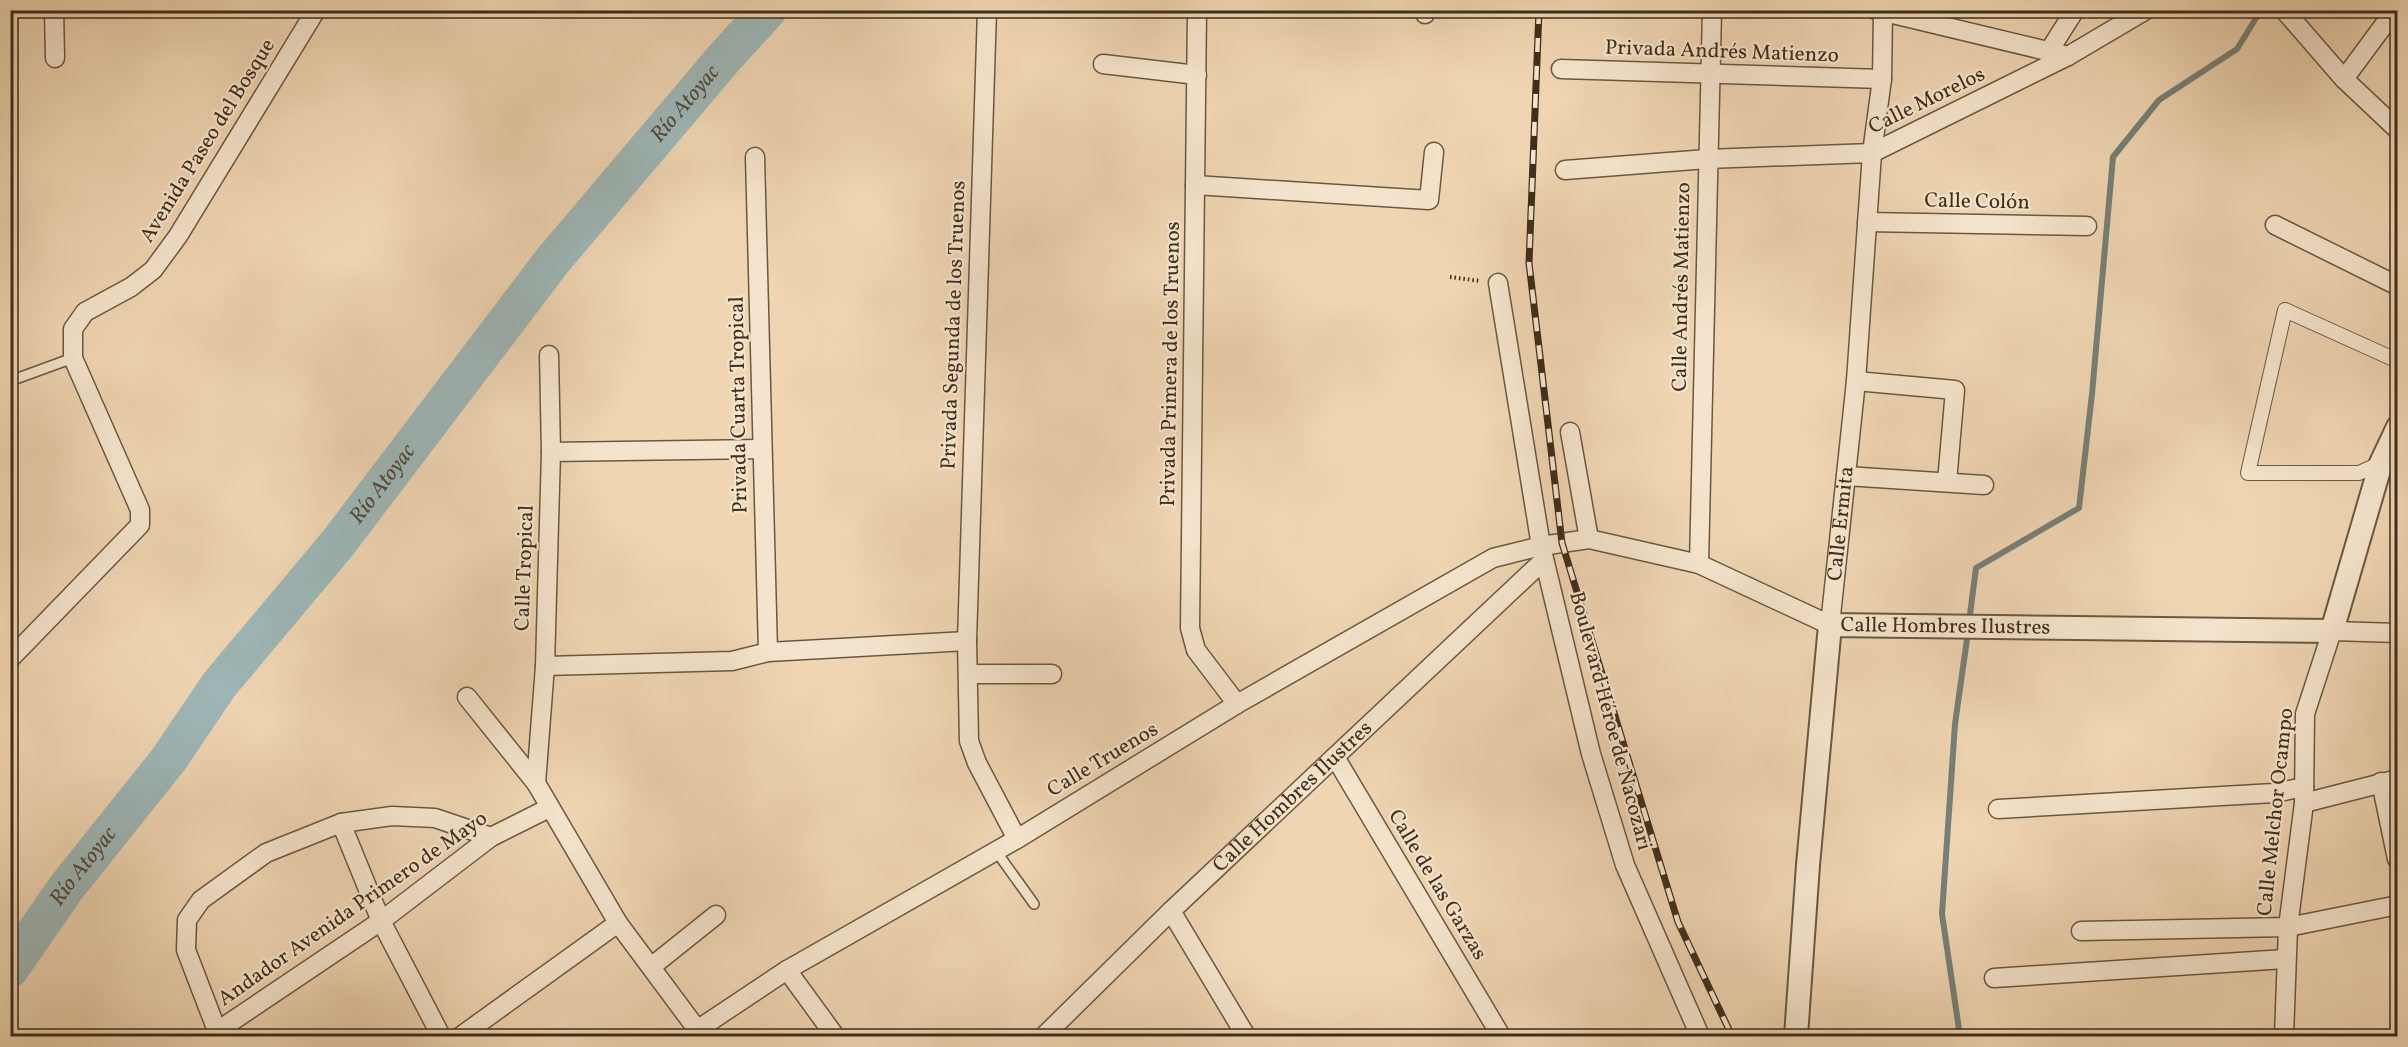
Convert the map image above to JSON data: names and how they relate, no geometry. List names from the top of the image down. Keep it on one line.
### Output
{"streets":{"street":["Privada Andrés Matienzo","Calle Morelos","Avenida Paseo del Bosque","Calle Colón","Calle Andrés Matienzo","Privada Segunda de los Truenos","Privada Primera de los Truenos","Privada Cuarta Tropical","Calle Ermita","Calle Tropical","Calle Hombres Ilustres","Boulevard Héroe de Nacozari","Calle Truenos","Calle Melchor Ocampo","Calle de las Garzas","Andador Avenida Primero de Mayo"]},"crossings":[["Privada Andrés Matienzo","Calle Andrés Matienzo"],["Privada Andrés Matienzo","Calle Ermita"],["Calle Morelos","Calle Andrés Matienzo"],["Calle Morelos","Calle Ermita"],["Calle Colón","Calle Ermita"],["Calle Andrés Matienzo","Calle Hombres Ilustres"],["Privada Segunda de los Truenos","Calle Truenos"],["Privada Primera de los Truenos","Calle Truenos"],["Calle Ermita","Calle Hombres Ilustres"],["Calle Hombres Ilustres","Boulevard Héroe de Nacozari"],["Calle Hombres Ilustres","Calle Truenos"],["Calle Hombres Ilustres","Calle Melchor Ocampo"],["Calle Hombres Ilustres","Calle de las Garzas"],["Boulevard Héroe de Nacozari","Calle Truenos"]],"water":["Río Atoyac"]}
